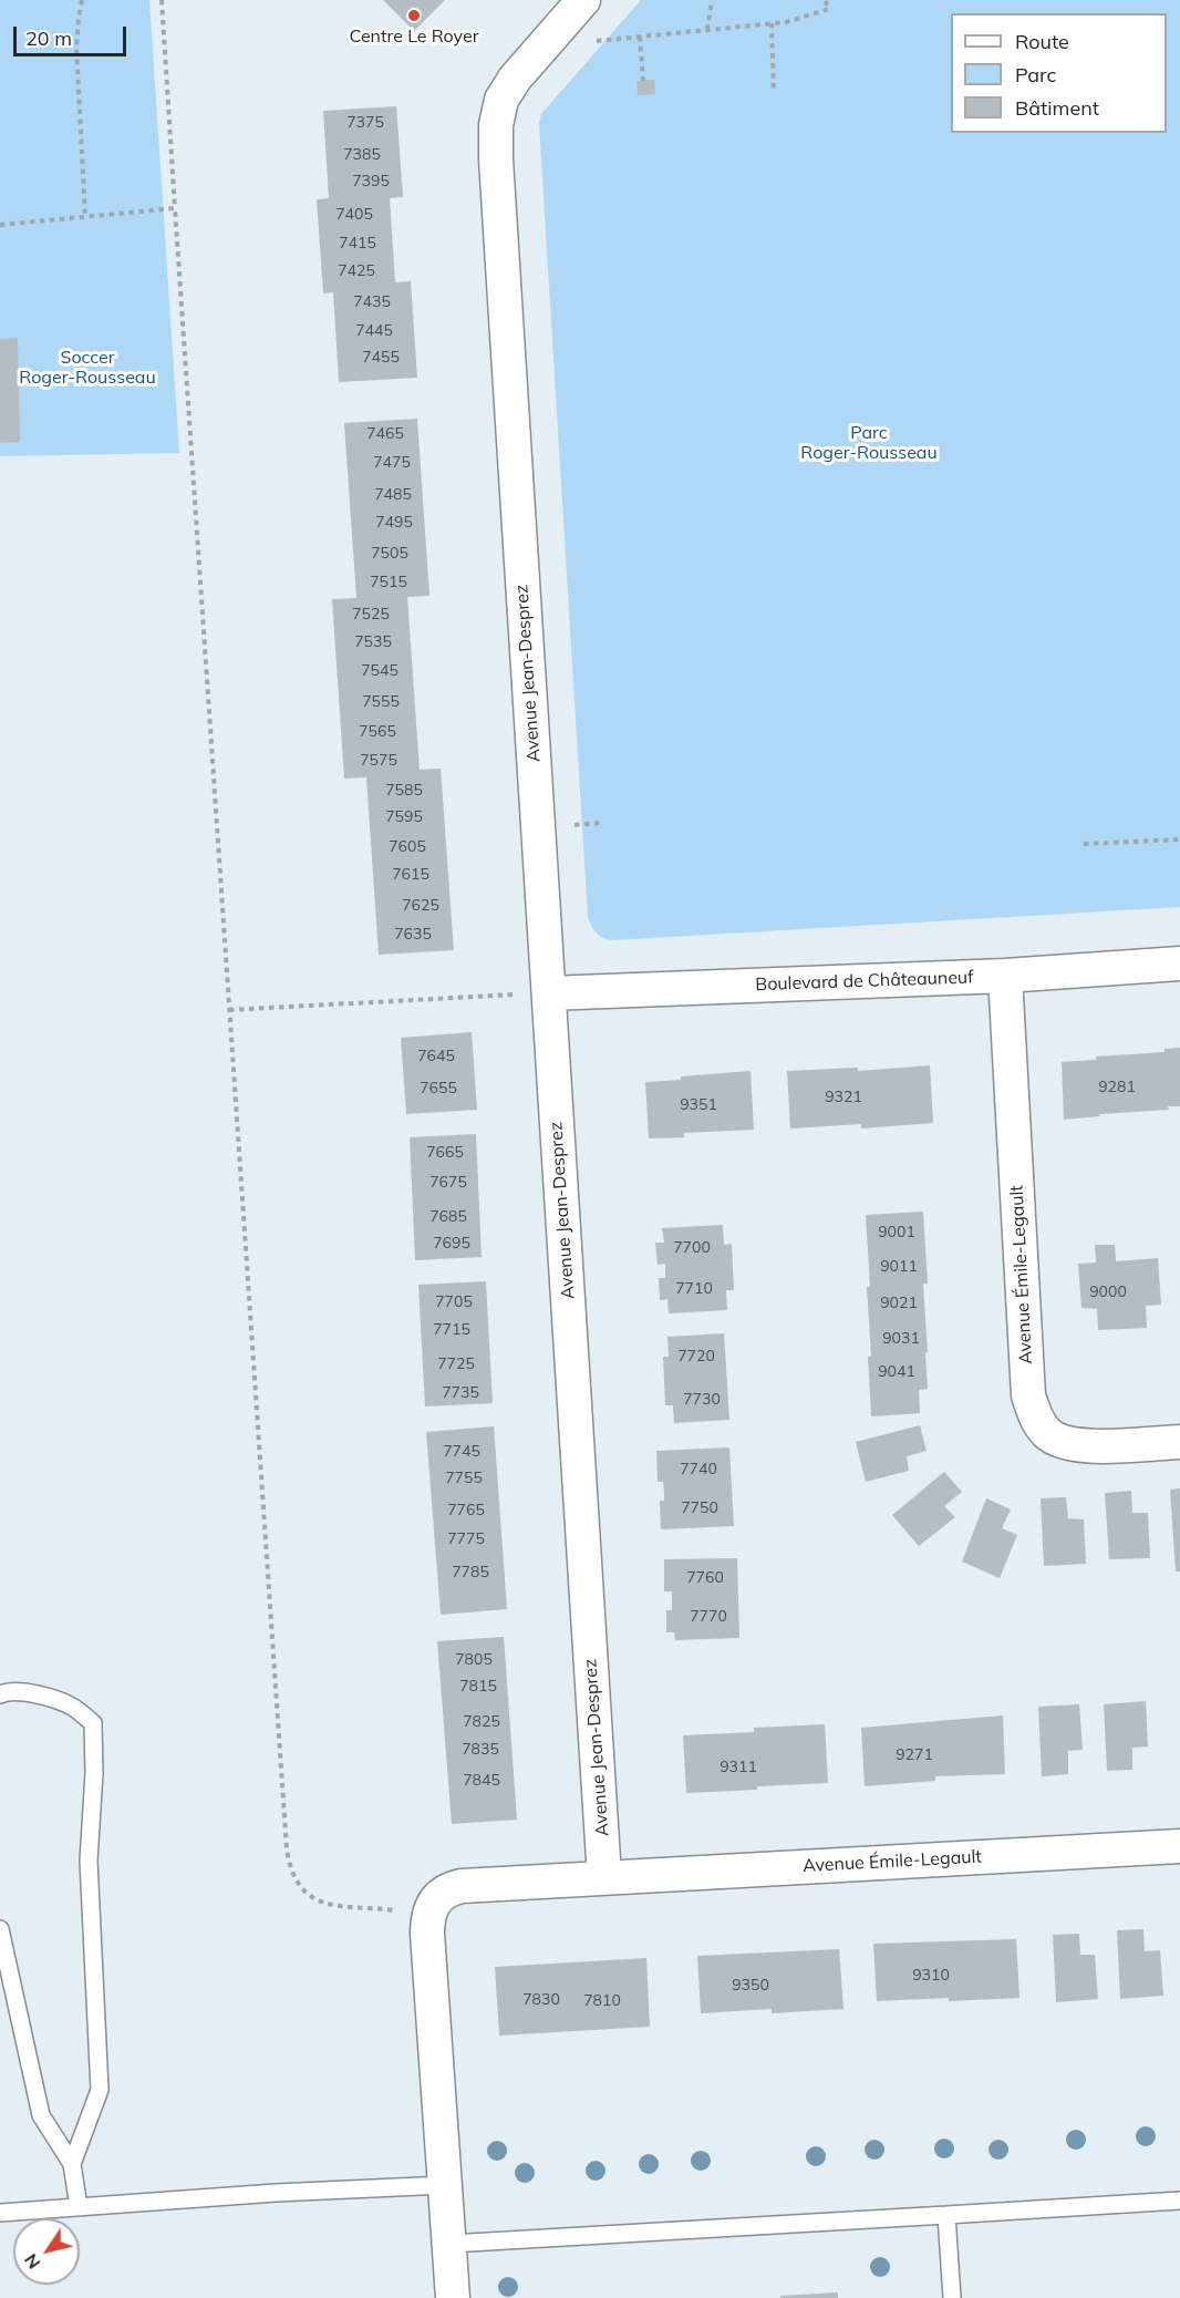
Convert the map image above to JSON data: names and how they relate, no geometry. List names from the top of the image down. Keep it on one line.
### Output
{"streets":{"street":["Avenue Jean-Desprez","Boulevard de Châteauneuf","Avenue Émile-Legault"]},"crossings":[["Avenue Jean-Desprez","Boulevard de Châteauneuf"],["Avenue Jean-Desprez","Avenue Émile-Legault"],["Boulevard de Châteauneuf","Avenue Émile-Legault"]],"parks":["Soccer Roger-Rousseau","Parc Roger-Rousseau"],"places":["Centre Le Royer"],"house_numbers":["7375","7385","7395","7405","7415","7425","7435","7445","7455","7465","7475","7485","7495","7505","7515","7525","7535","7545","7555","7565","7575","7585","7595","7605","7615","7625","7635","7645","9281","7655","9321","9351","7665","7675","7685","9001","7695","7700","9011","7710","9000","7705","9021","7715","9031","7720","7725","9041","7735","7730","7745","7740","7755","7750","7765","7775","7785","7760","7770","7805","7815","7825","7835","9271","9311","7845","9310","9350","7830","7810"],"legend":["Route","Parc","Bâtiment"],"scale_bar":"20 m","north":"bottom left"}
